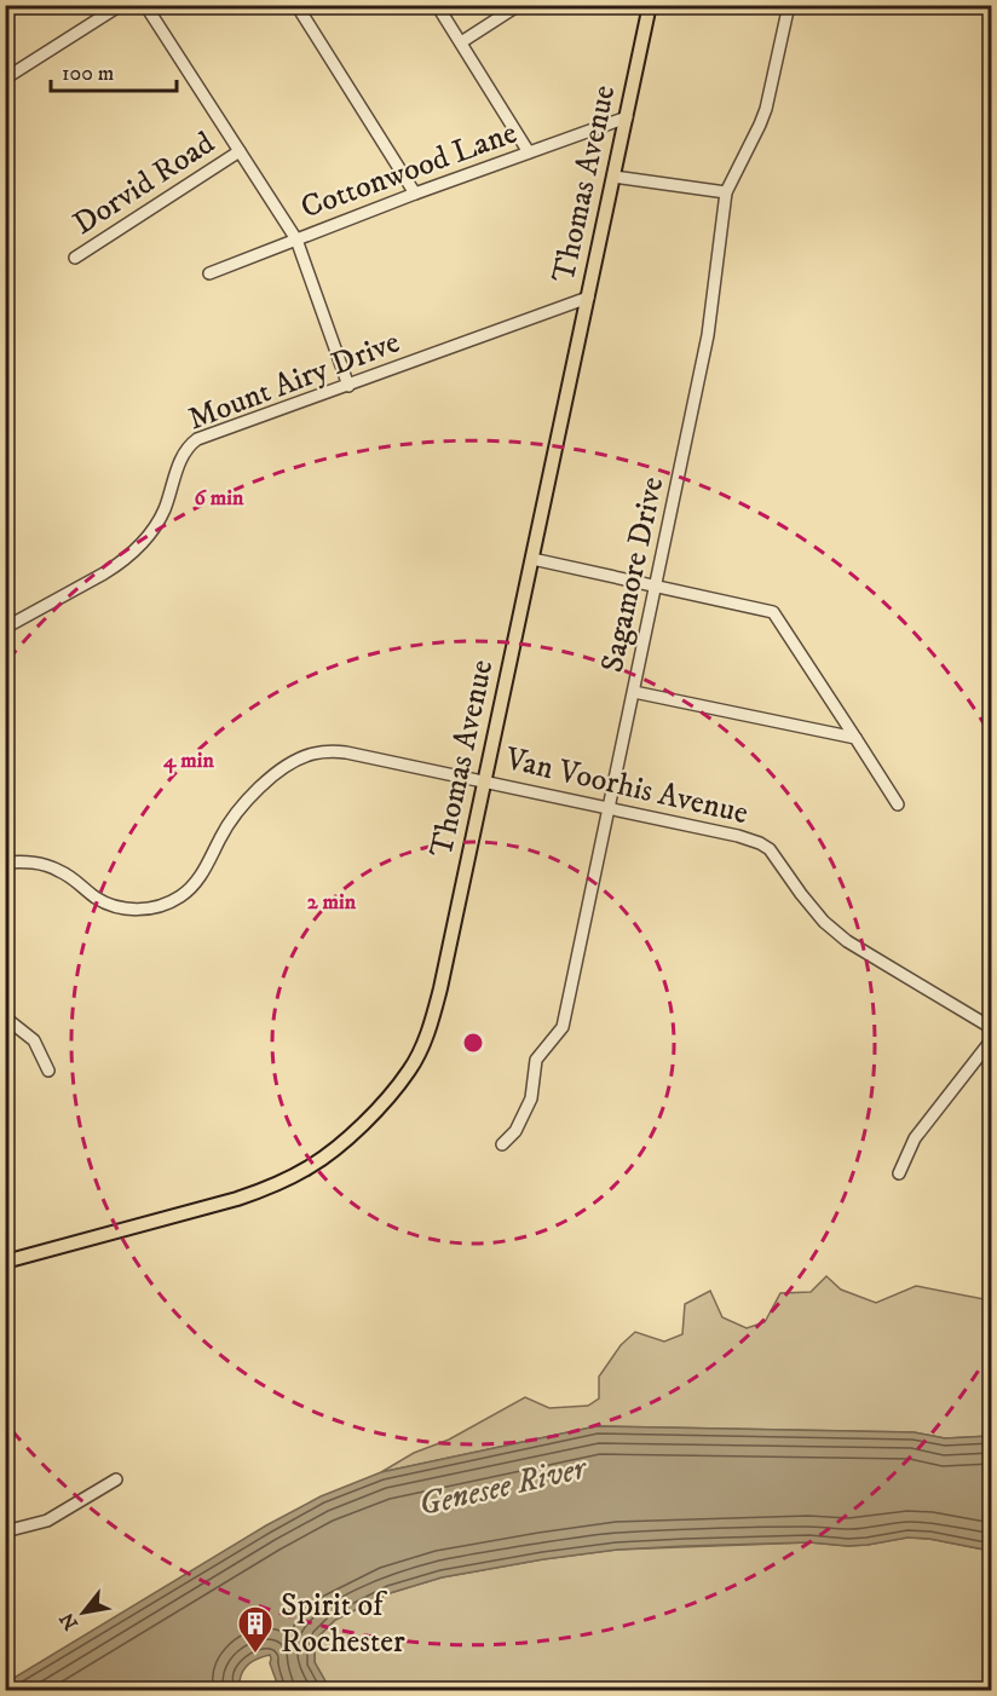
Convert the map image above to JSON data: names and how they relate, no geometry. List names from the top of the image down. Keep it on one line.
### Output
{"streets":{"main road":["Thomas Avenue"],"street":["Cottonwood Lane","Dorvid Road","Mount Airy Drive","Sagamore Drive","Van Voorhis Avenue"]},"crossings":[["Cottonwood Lane","Thomas Avenue"],["Thomas Avenue","Mount Airy Drive"],["Thomas Avenue","Van Voorhis Avenue"],["Sagamore Drive","Van Voorhis Avenue"]],"water":["Genesee River"],"places":{"building":["Spirit of Rochester"]},"scale_bar":"100 m","north":"bottom left","rings":["6 min","4 min","2 min"]}
